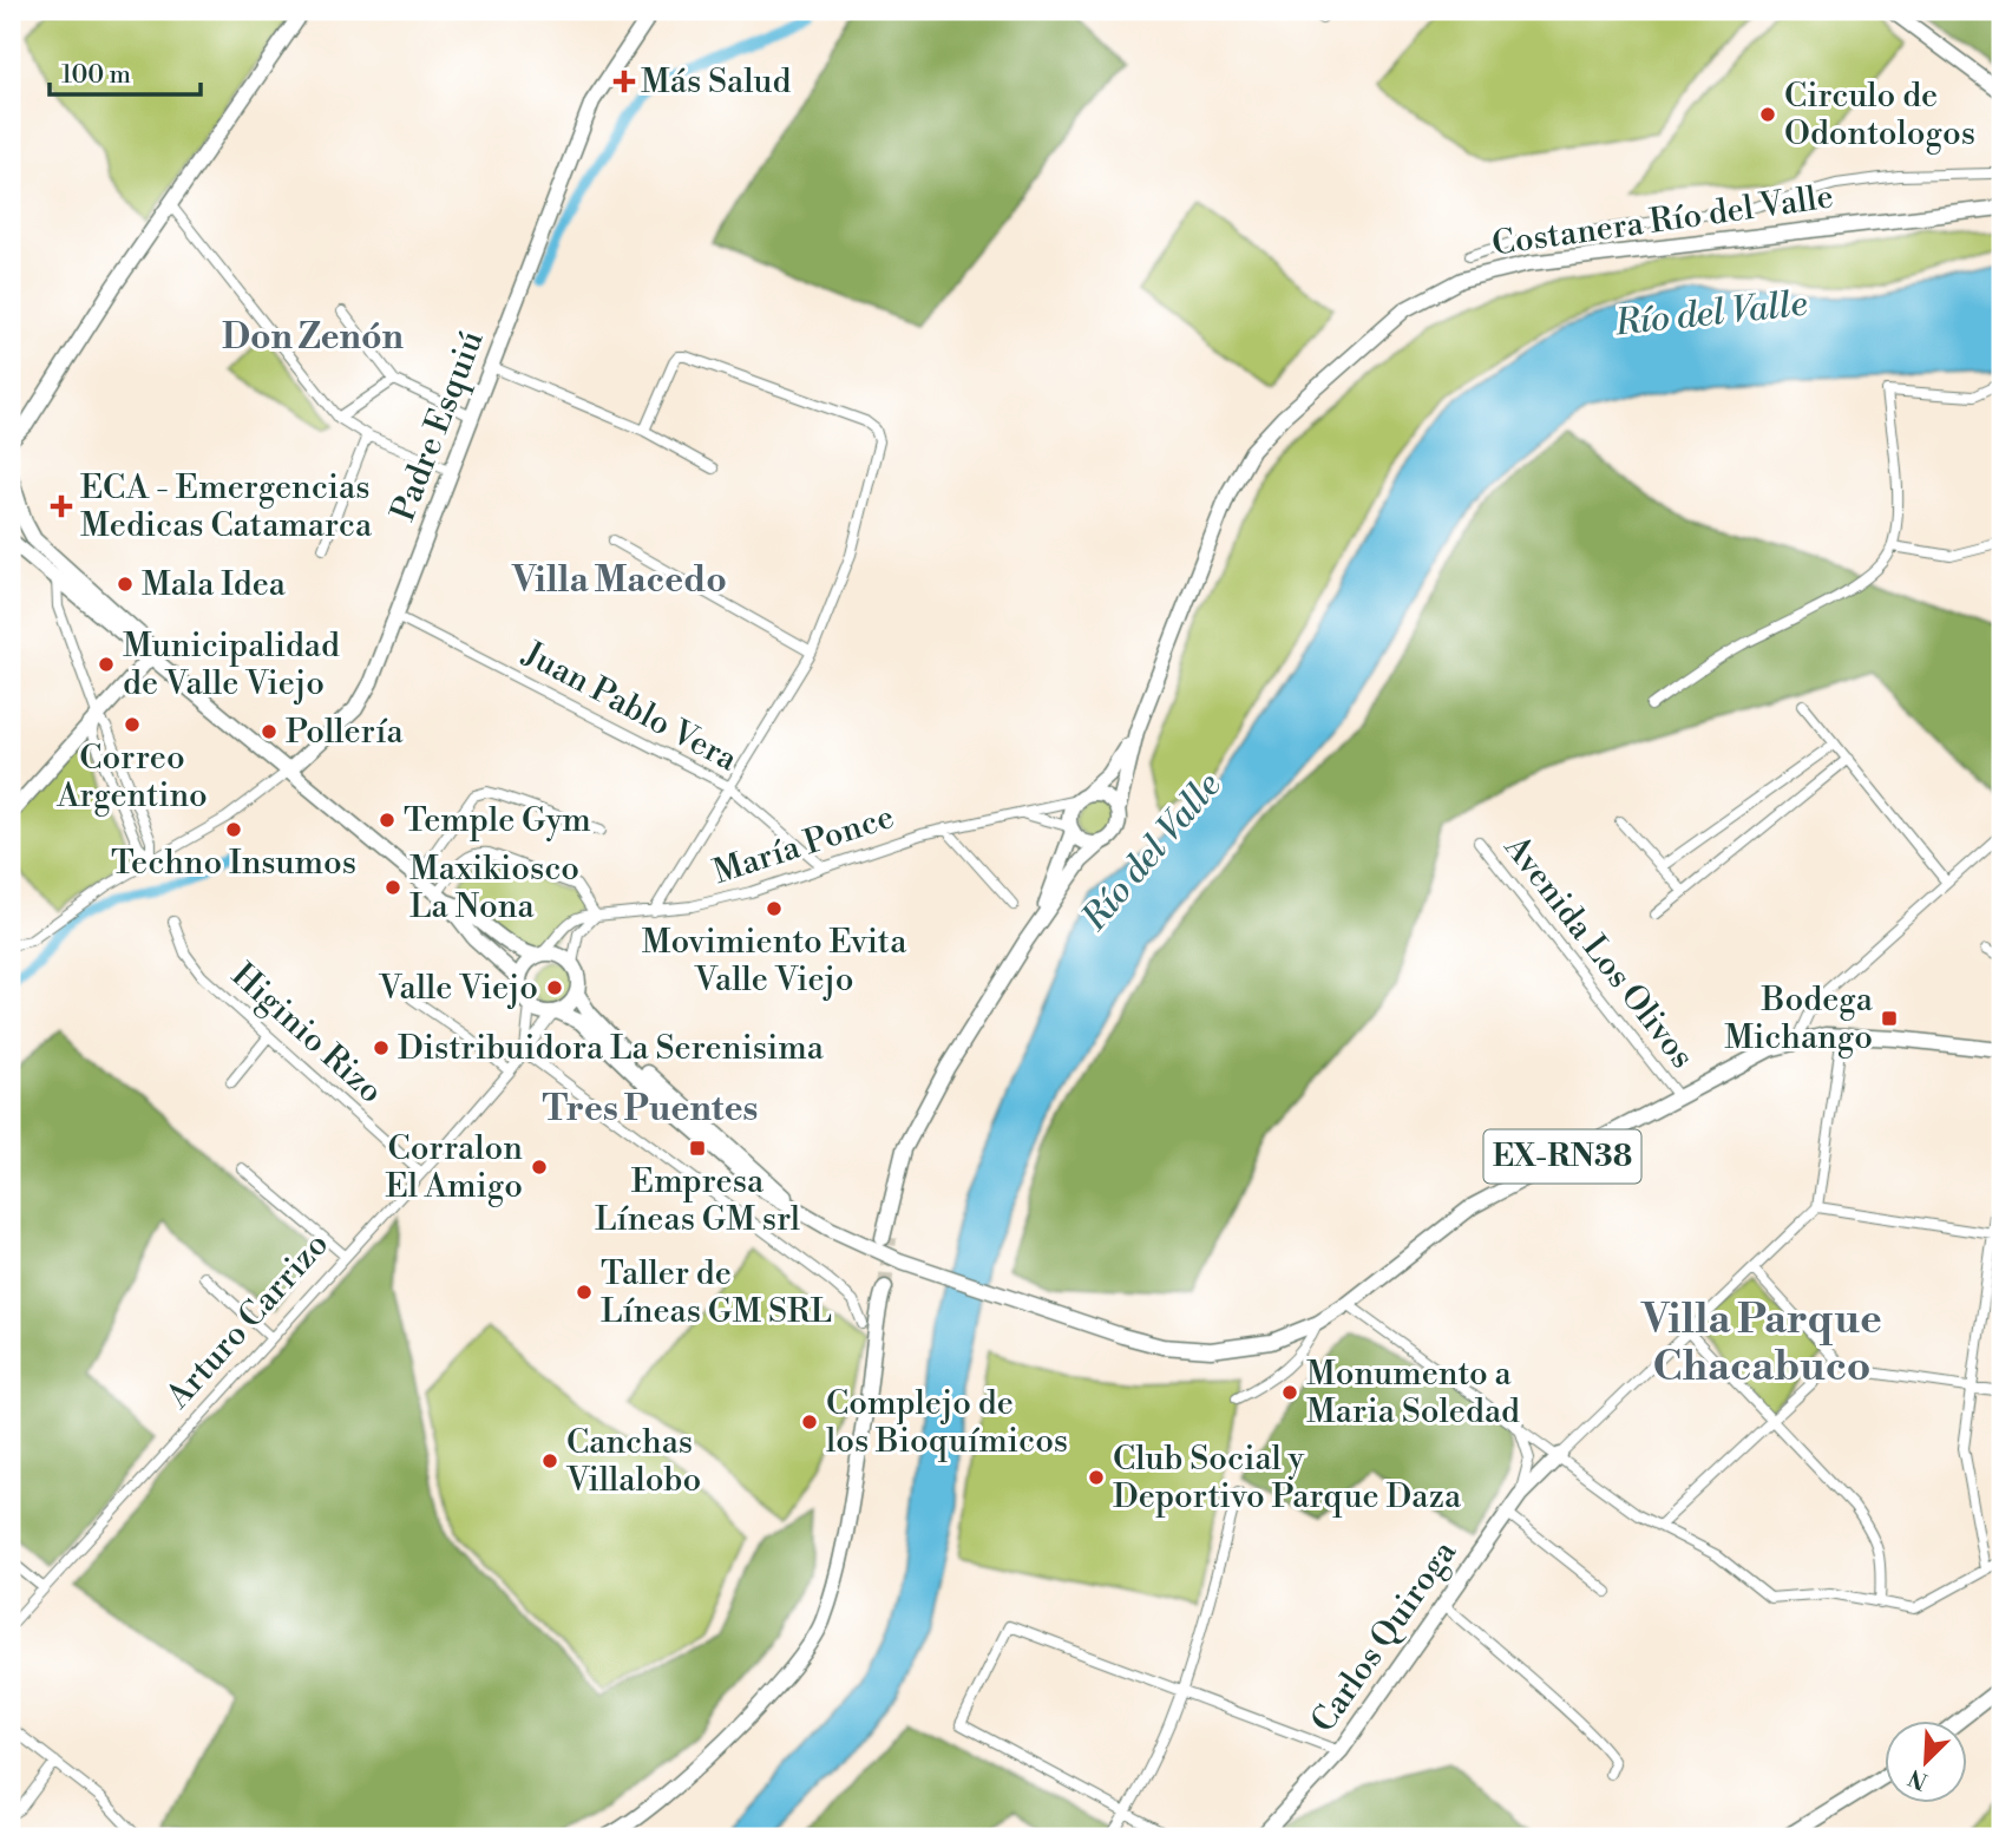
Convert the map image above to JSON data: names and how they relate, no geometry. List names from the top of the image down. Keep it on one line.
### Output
{"streets":{"main road":["Costanera Río del Valle","Padre Esquiú","EX-RN38","Carlos Quiroga"],"street":["Juan Pablo Vera","María Ponce","Avenida Los Olivos","Higinio Rizo","Arturo Carrizo"]},"crossings":[["Costanera Río del Valle","María Ponce"],["Padre Esquiú","Juan Pablo Vera"],["Juan Pablo Vera","María Ponce"],["María Ponce","EX-RN38"],["María Ponce","Arturo Carrizo"],["Avenida Los Olivos","EX-RN38"],["Higinio Rizo","Arturo Carrizo"],["EX-RN38","Arturo Carrizo"]],"districts":["Don Zenón","Villa Macedo","Tres Puentes","Villa Parque Chacabuco"],"water":["Río del Valle"],"places":{"health":["Más Salud","ECA - Emergencias Medicas Catamarca"],"other":["Circulo de Odontologos","Mala Idea","Municipalidad de Valle Viejo","Correo Argentino","Pollería","Temple Gym","Techno Insumos","Maxikiosco La Nona","Movimiento Evita Valle Viejo","Valle Viejo","Distribuidora La Serenisima","Corralon El Amigo","Taller de Líneas GM SRL","Monumento a Maria Soledad","Complejo de los Bioquímicos","Canchas Villalobo","Club Social y Deportivo Parque Daza"],"transit":["Bodega Michango","Empresa Líneas GM srl"]},"scale_bar":"100 m","north":"bottom left"}
